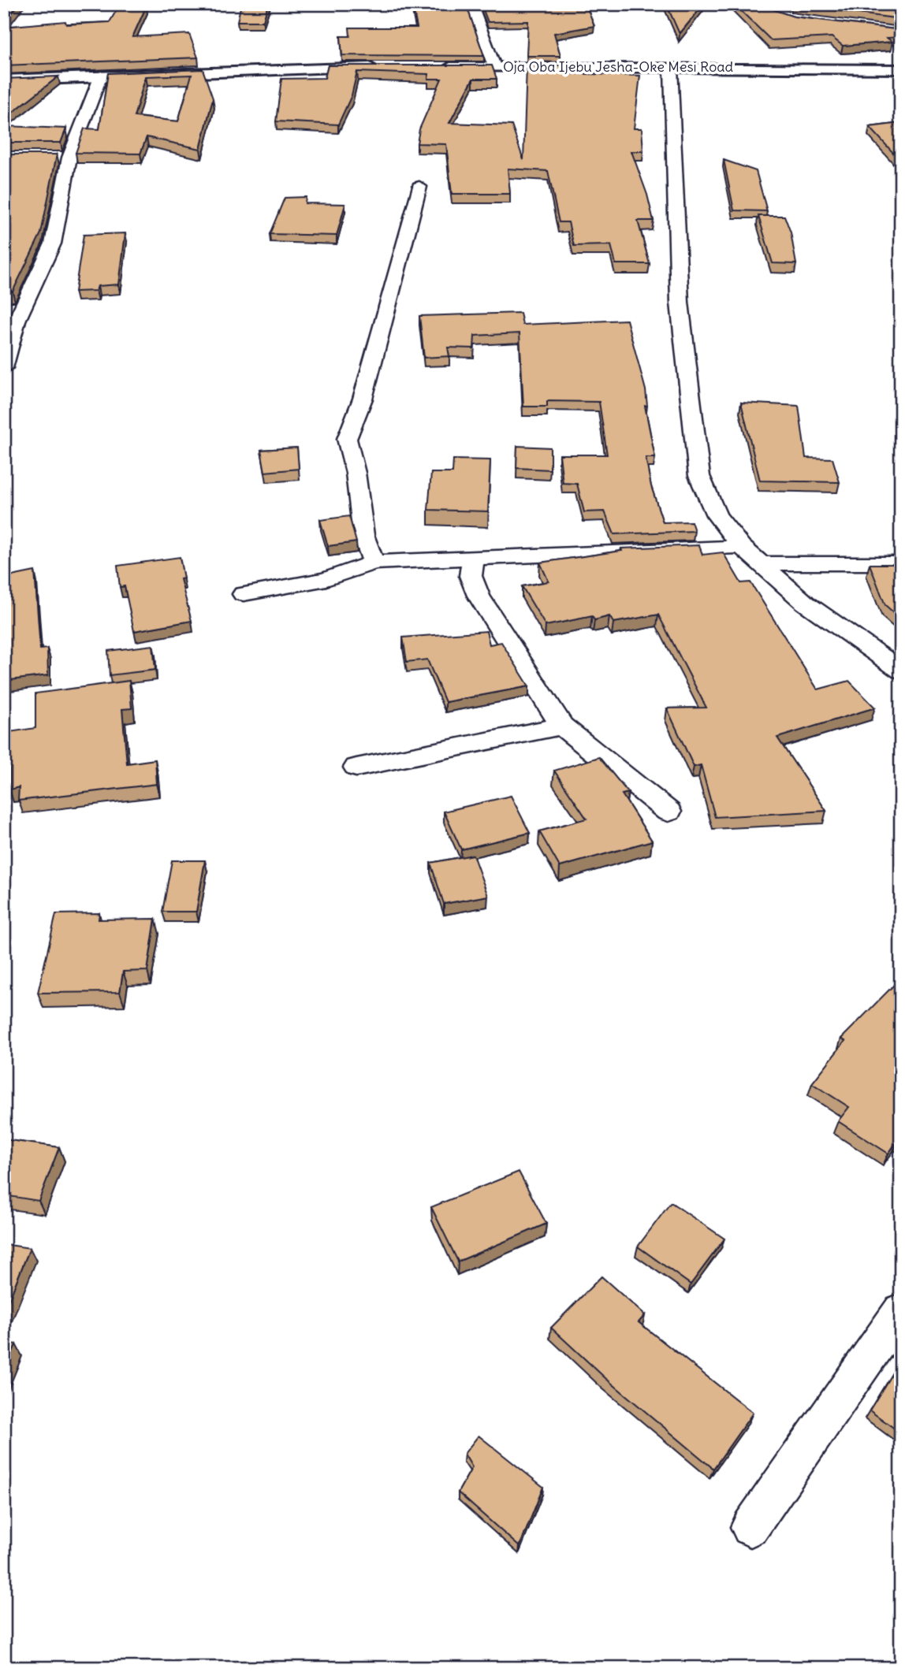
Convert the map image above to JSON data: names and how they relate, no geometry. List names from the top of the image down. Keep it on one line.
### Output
{"streets":{"main road":["Oja Oba Ijebu Jesha-Oke Mesi Road"]}}
